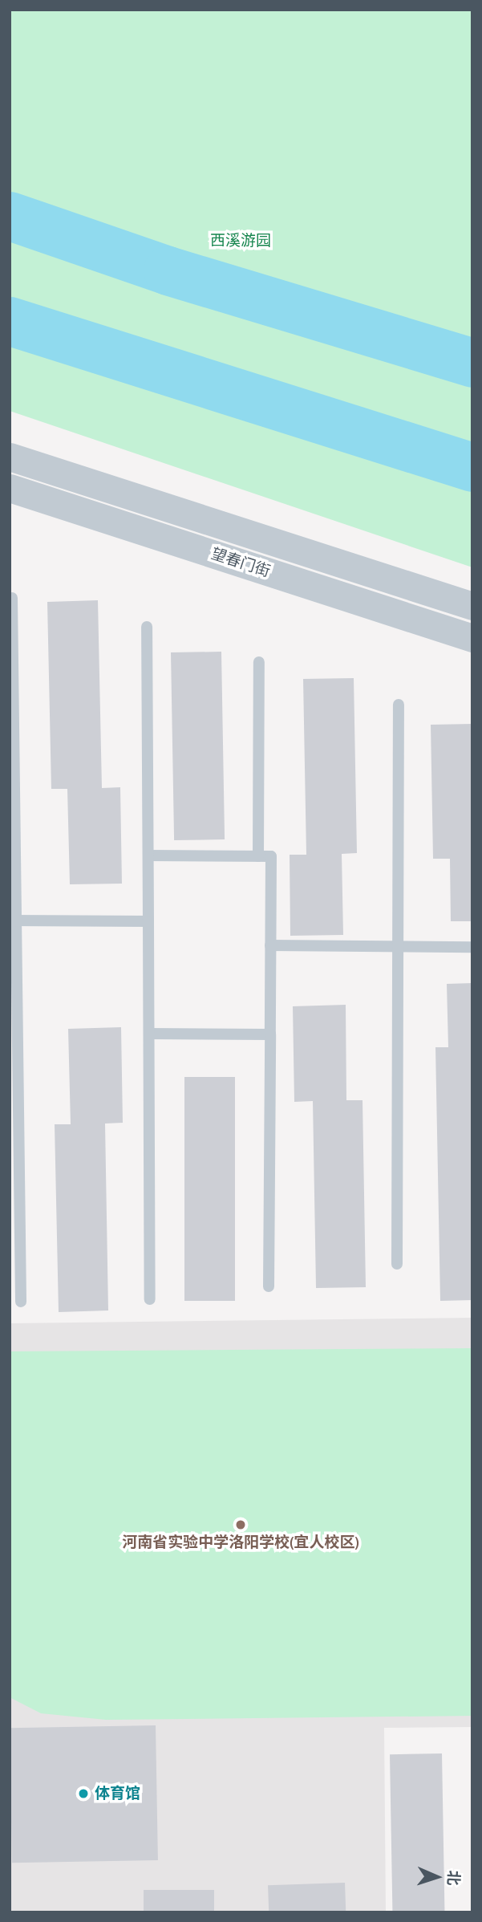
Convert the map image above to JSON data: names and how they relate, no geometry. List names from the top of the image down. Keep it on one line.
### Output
{"streets":{"street":["望春门街"]},"parks":["西溪游园"],"places":["河南省实验中学洛阳学校(宜人校区)","体育馆"],"north":"right"}
